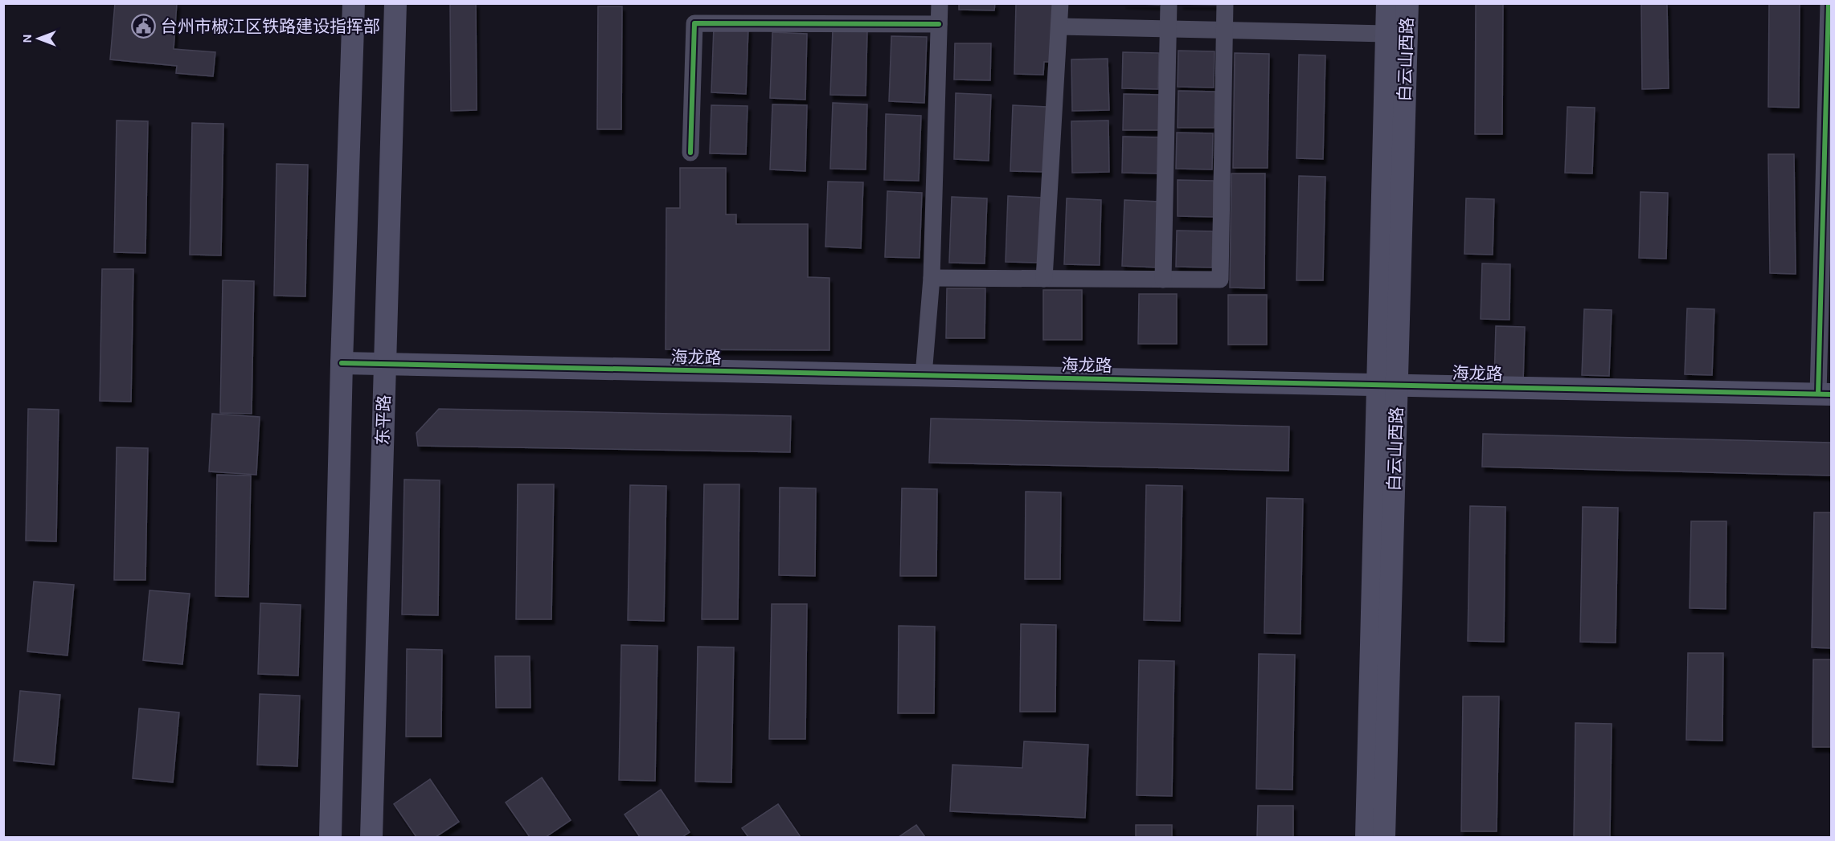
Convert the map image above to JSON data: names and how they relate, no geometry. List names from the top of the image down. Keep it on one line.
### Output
{"streets":{"main road":["白云山西路","海龙路","东平路"]},"crossings":[["白云山西路","海龙路"],["海龙路","东平路"]],"places":{"public building":["台州市椒江区铁路建设指挥部"]},"north":"left"}
